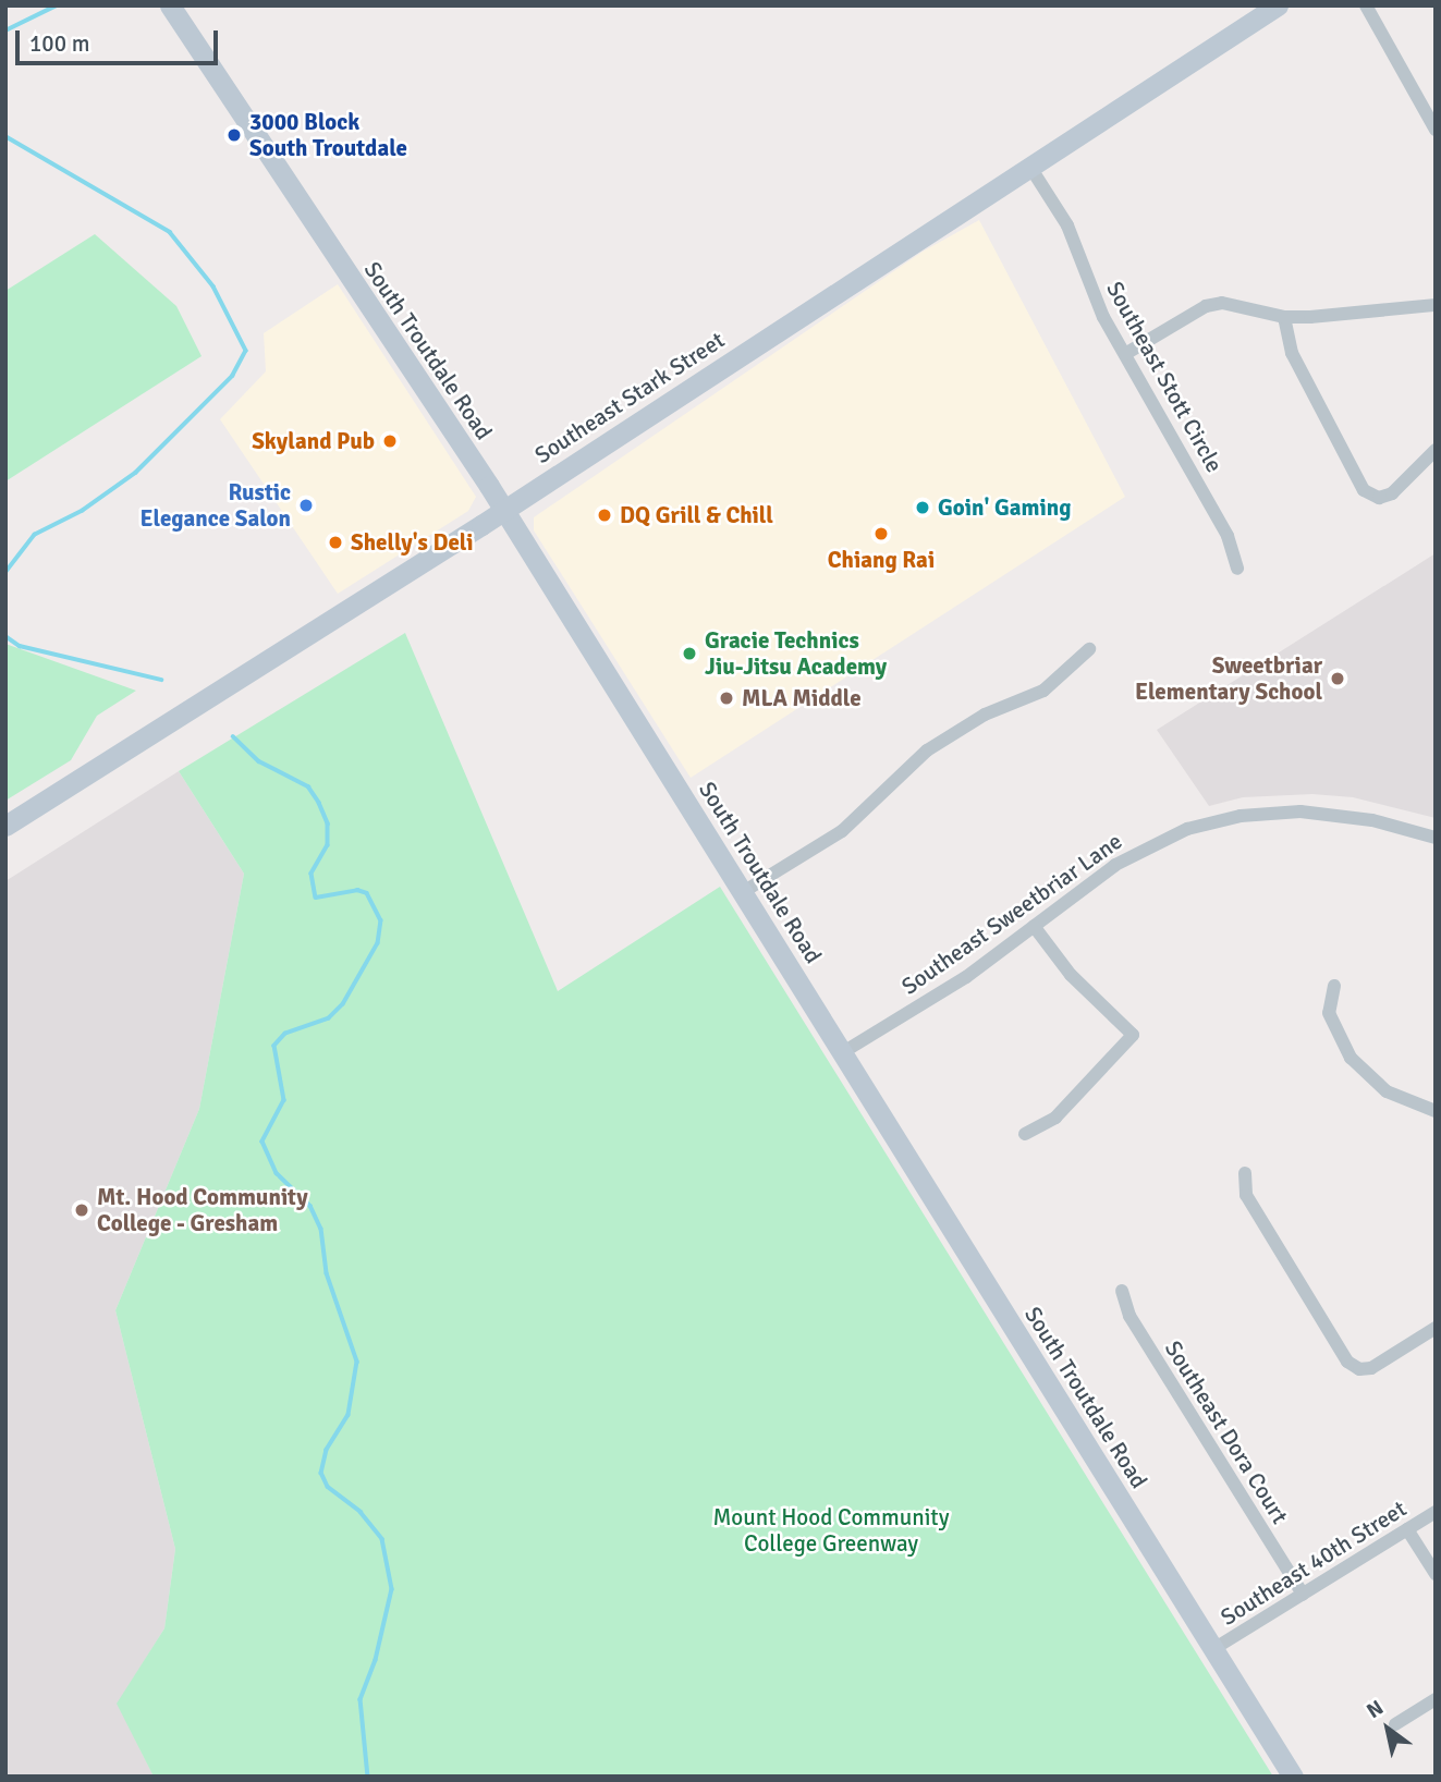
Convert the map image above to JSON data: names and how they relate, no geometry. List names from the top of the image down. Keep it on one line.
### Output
{"streets":{"main road":["South Troutdale Road","Southeast Stark Street"],"street":["Southeast Stott Circle","Southeast Sweetbriar Lane","Southeast Dora Court","Southeast 40th Street"]},"crossings":[["South Troutdale Road","Southeast Stark Street"],["South Troutdale Road","Southeast Sweetbriar Lane"],["South Troutdale Road","Southeast 40th Street"],["Southeast Stott Circle","Southeast Stark Street"],["Southeast Dora Court","Southeast 40th Street"]],"parks":["Mount Hood Community College Greenway"],"places":["3000 Block South Troutdale","Skyland Pub","Rustic Elegance Salon","Goin' Gaming","DQ Grill & Chill","Chiang Rai","Shelly's Deli","Gracie Technics Jiu-Jitsu Academy","Sweetbriar Elementary School","MLA Middle","Mt. Hood Community College - Gresham"],"scale_bar":"100 m","north":"top left"}
